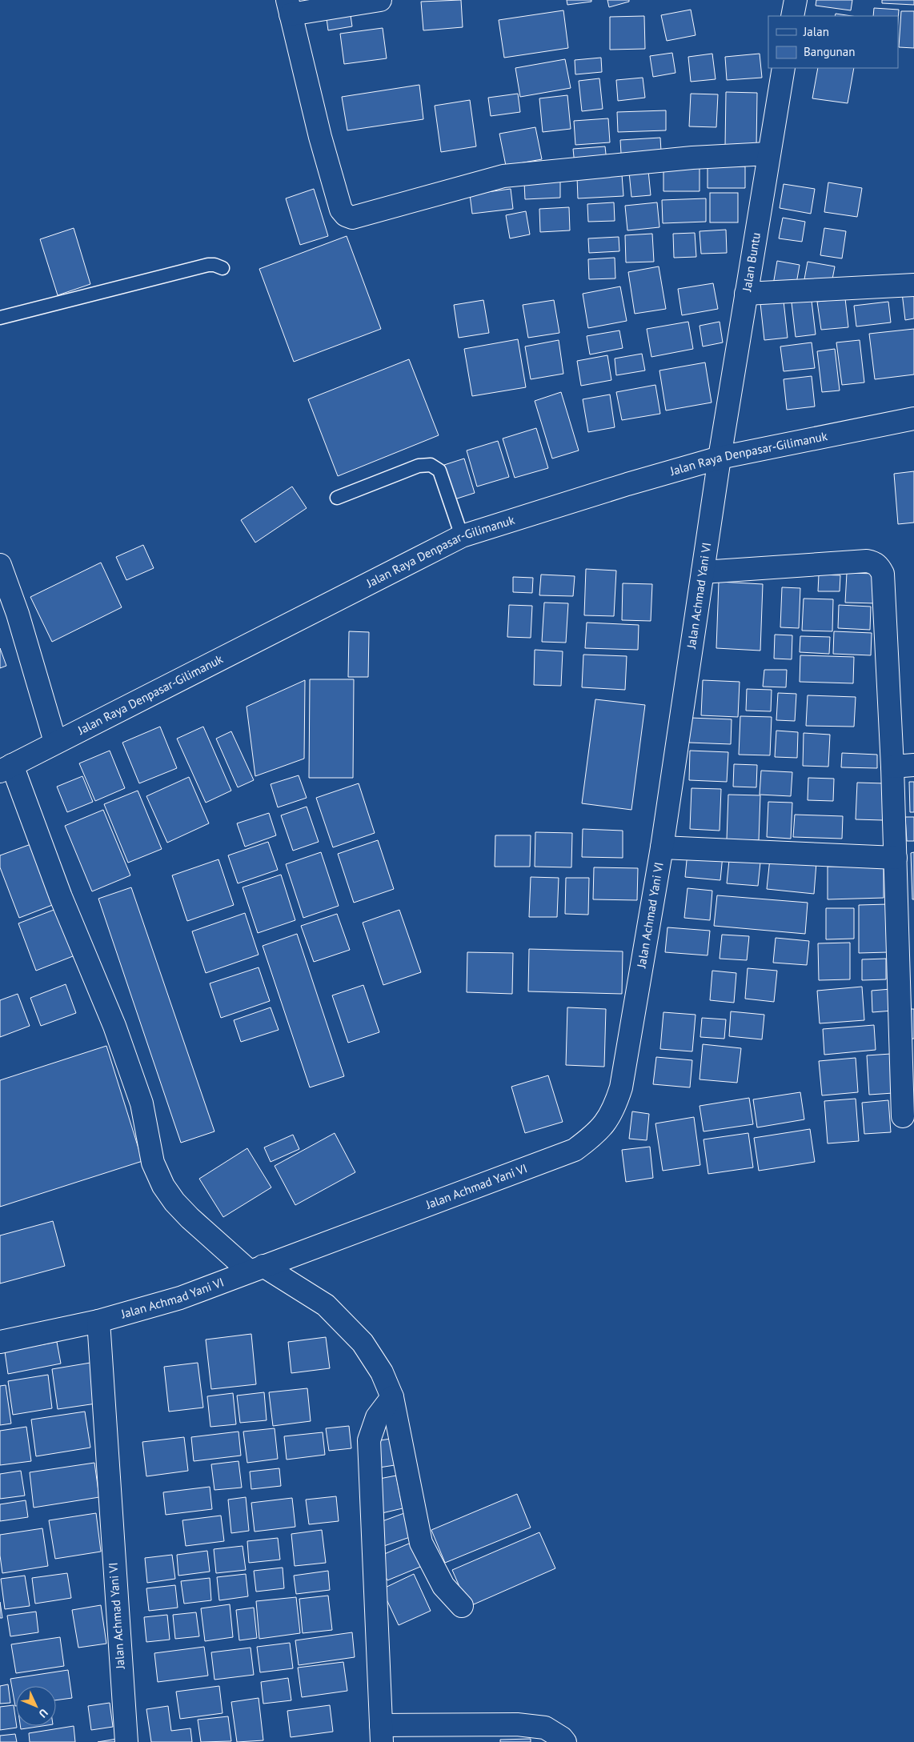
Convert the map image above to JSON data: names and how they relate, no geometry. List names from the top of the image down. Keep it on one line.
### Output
{"streets":{"main road":["Jalan Buntu","Jalan Raya Denpasar-Gilimanuk","Jalan Achmad Yani VI"]},"crossings":[["Jalan Buntu","Jalan Raya Denpasar-Gilimanuk"],["Jalan Buntu","Jalan Achmad Yani VI"],["Jalan Raya Denpasar-Gilimanuk","Jalan Achmad Yani VI"]],"legend":["Jalan","Bangunan"],"north":"bottom right"}
